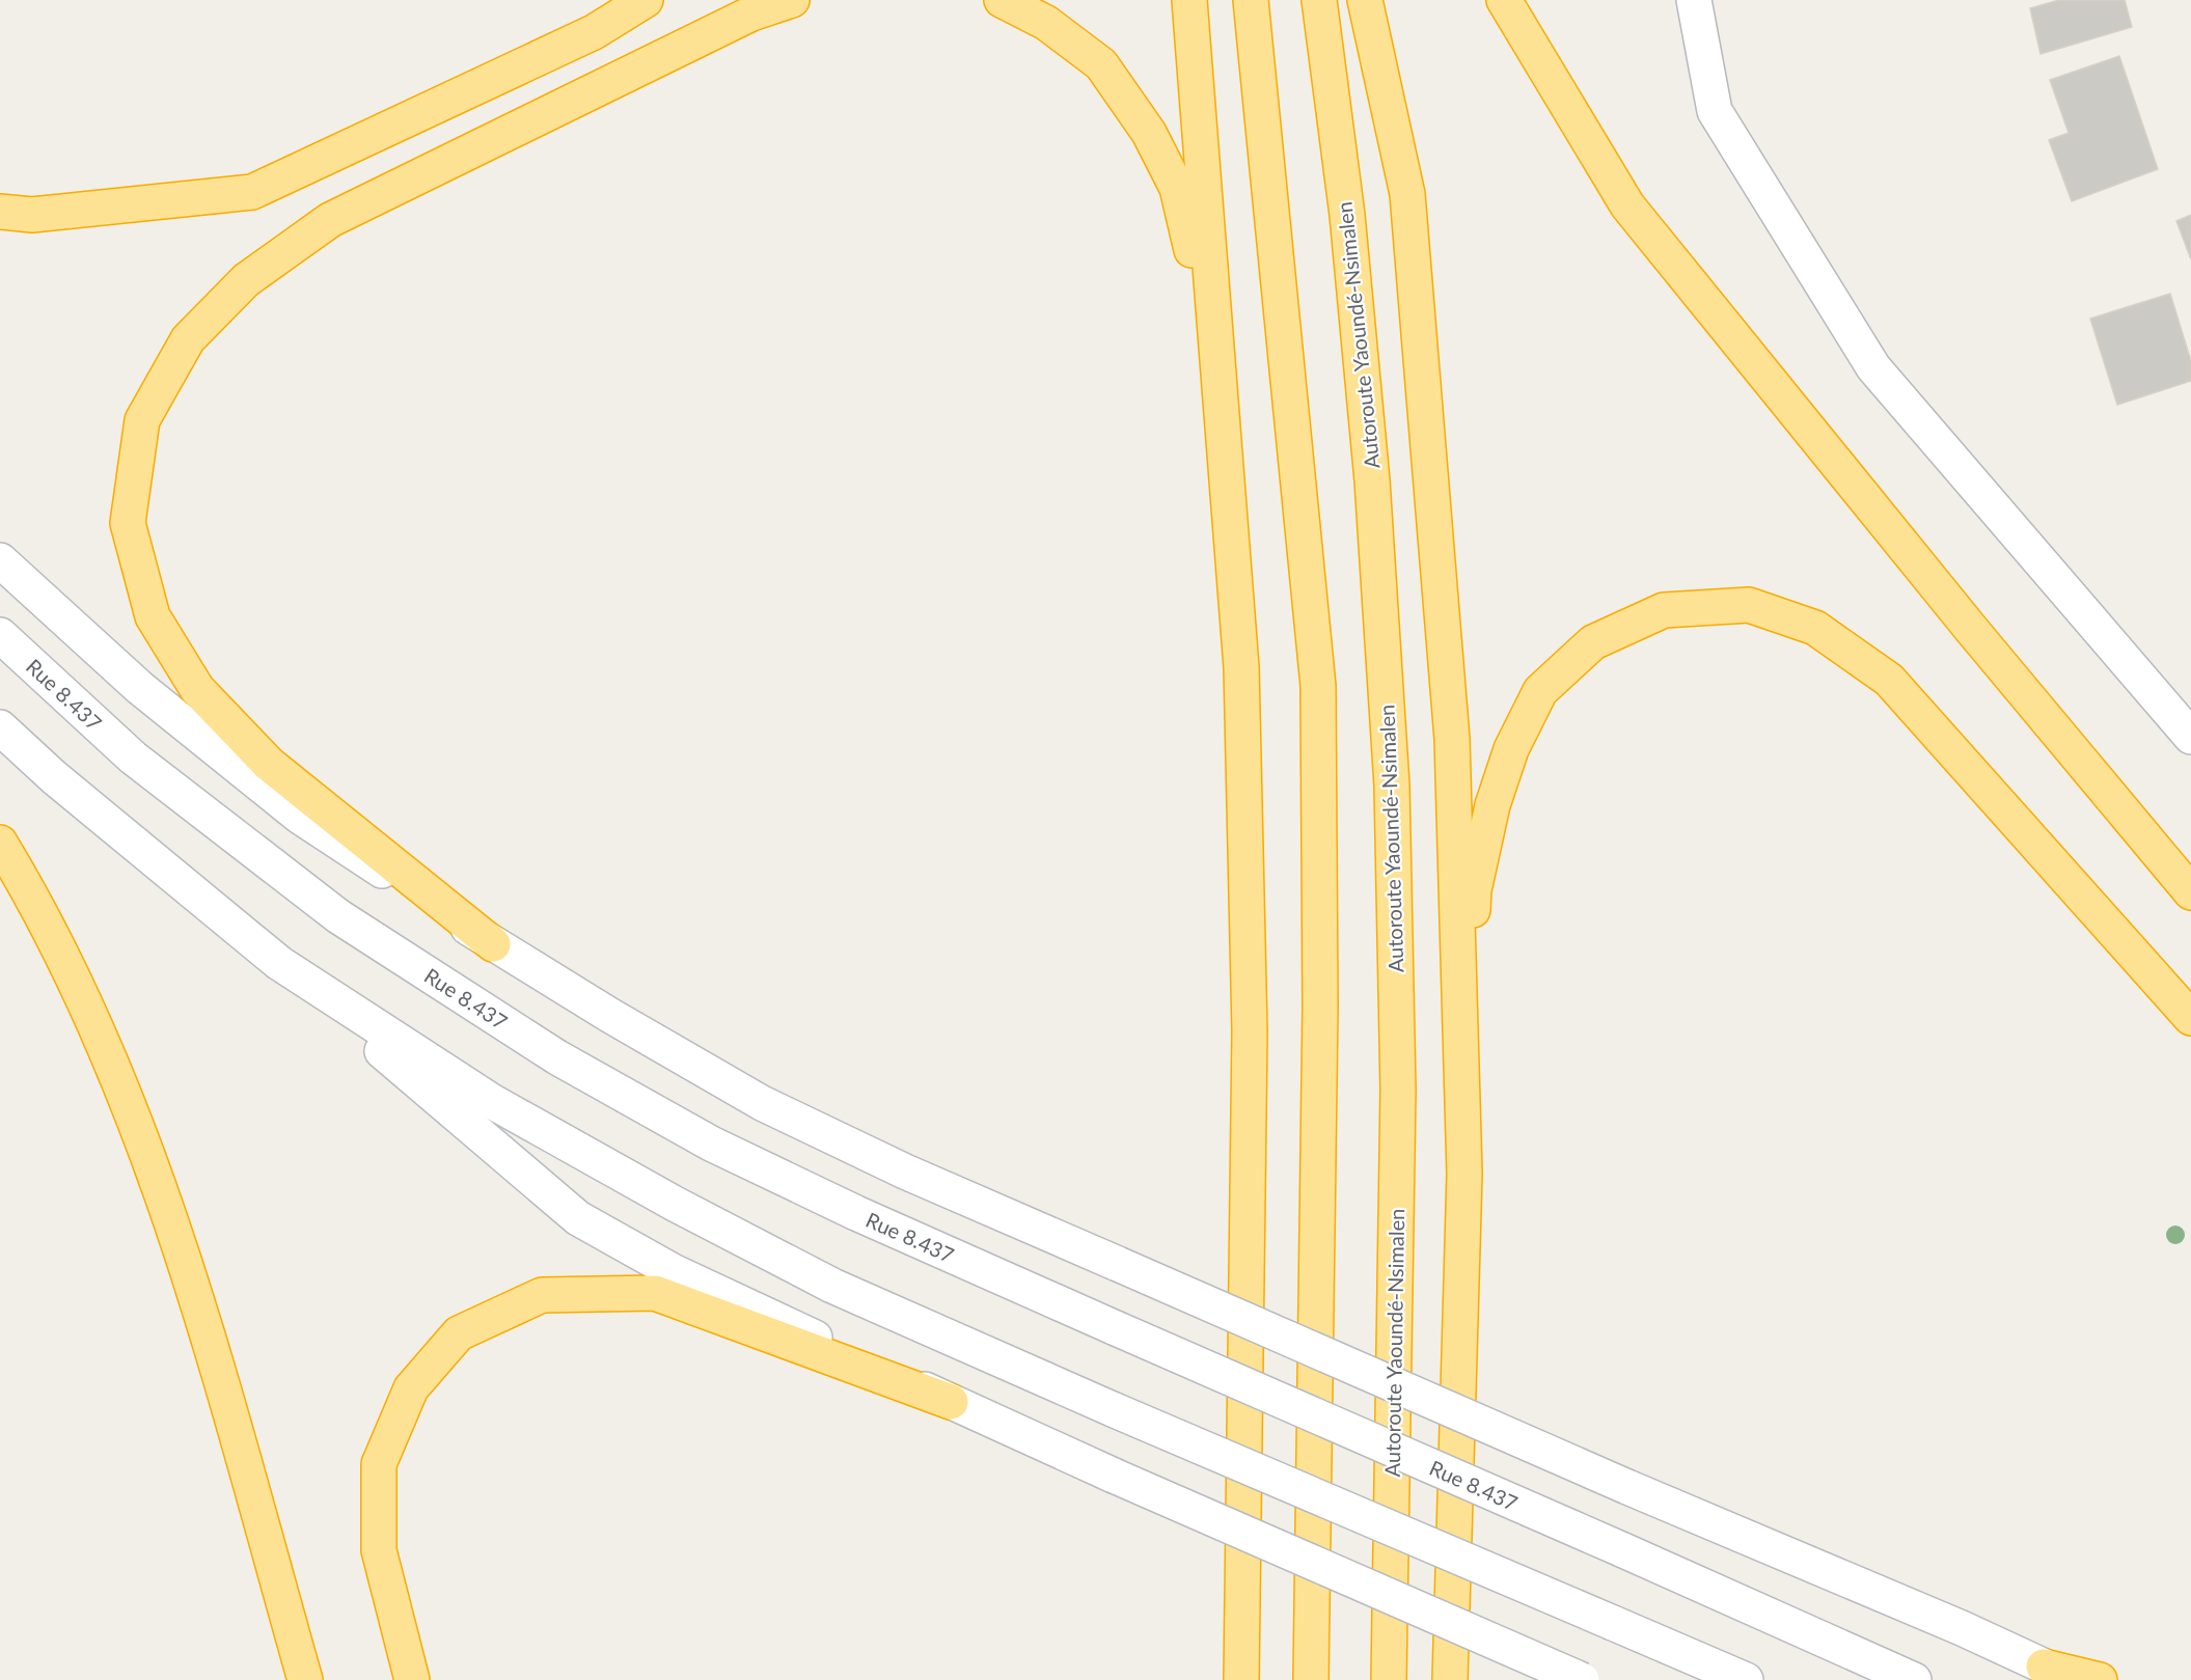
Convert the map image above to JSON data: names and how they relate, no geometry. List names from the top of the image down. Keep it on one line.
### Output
{"streets":{"highway":["Autoroute Yaoundé-Nsimalen"],"main road":["Rue 8.437"]}}
